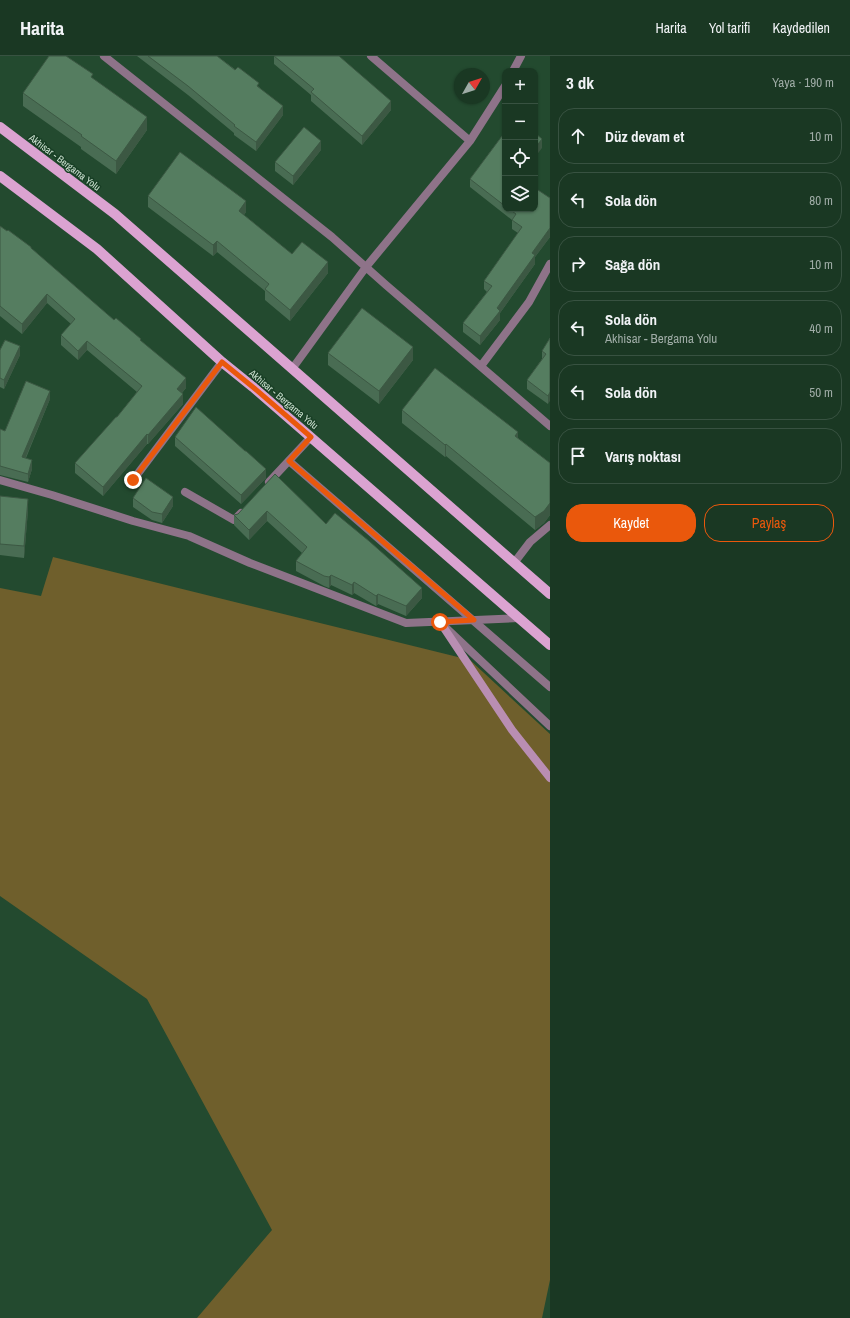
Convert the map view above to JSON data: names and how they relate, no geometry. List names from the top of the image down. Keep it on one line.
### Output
{"streets":{"main road":["Akhisar - Bergama Yolu"]},"north":"top right","page":{"header":"Harita","nav":["Harita","Yol tarifi","Kaydedilen"],"heading":["3 dk","Yaya · 190 m"],"map_buttons":["+","−"],"list":[["Düz devam et","10 m"],["Sola dön","80 m"],["Sağa dön","10 m"],["Sola dön","Akhisar - Bergama Yolu","40 m"],["Sola dön","50 m"],"Varış noktası"],"buttons":["Kaydet","Paylaş"]}}
